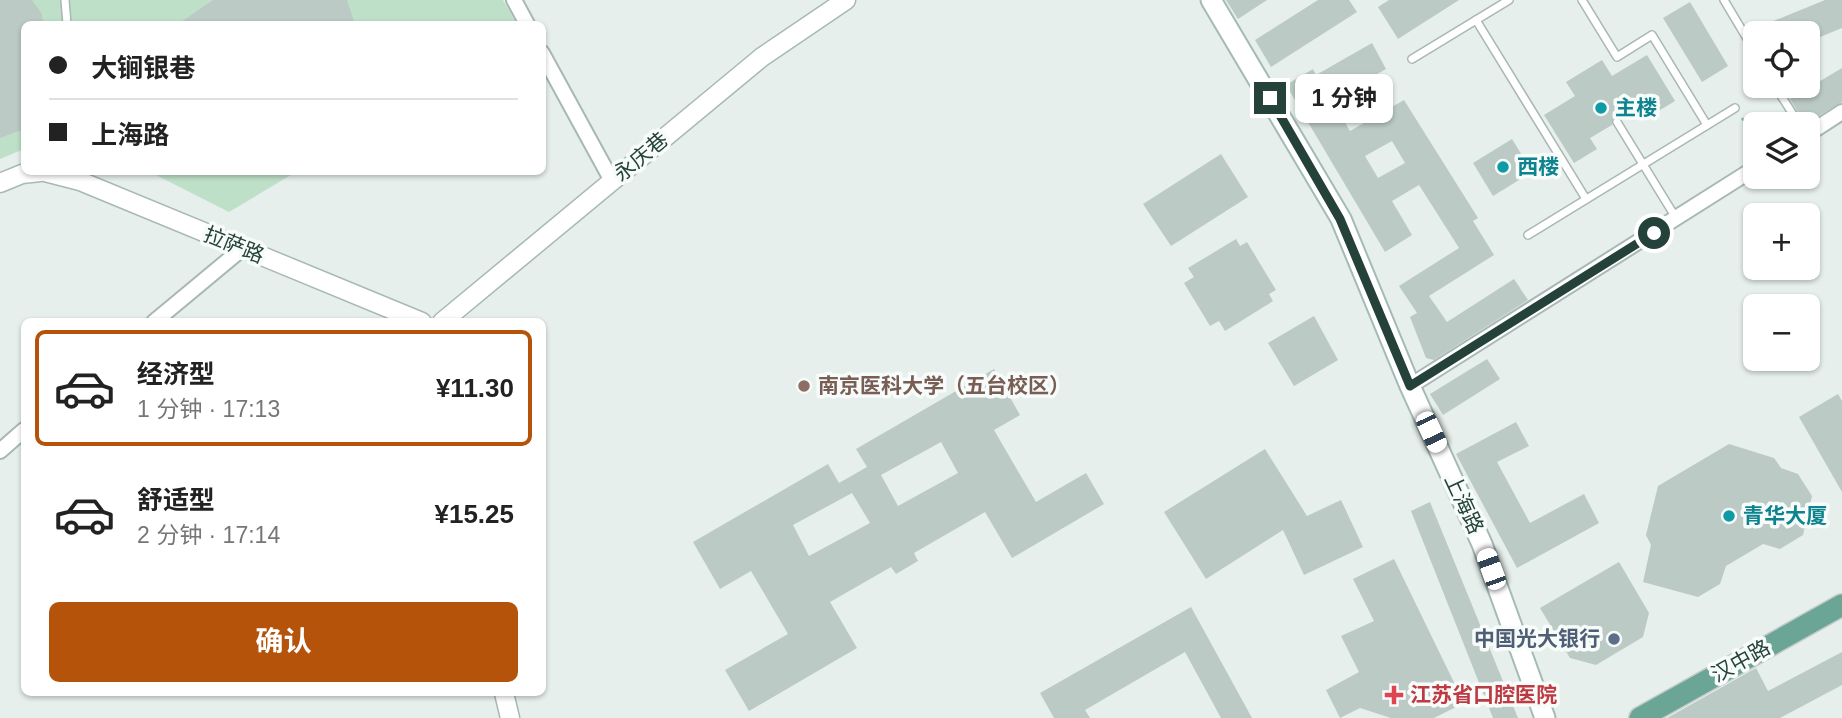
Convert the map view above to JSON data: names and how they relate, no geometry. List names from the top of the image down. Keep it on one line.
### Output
{"streets":{"main road":["上海路","汉中路"],"street":["永庆巷","拉萨路"]},"places":{"other":["主楼","西楼","南京医科大学（五台校区）","青华大厦","中国光大银行"],"health":["江苏省口腔医院"]},"page":{"map_buttons":["+","−"],"banner":["大锏银巷","上海路"],"bubble":"1 分钟","list":[{"name":"经济型","note":"1 分钟 · 17:13","value":"¥11.30"},{"name":"舒适型","note":"2 分钟 · 17:14","value":"¥15.25"}],"buttons":"确认"}}
